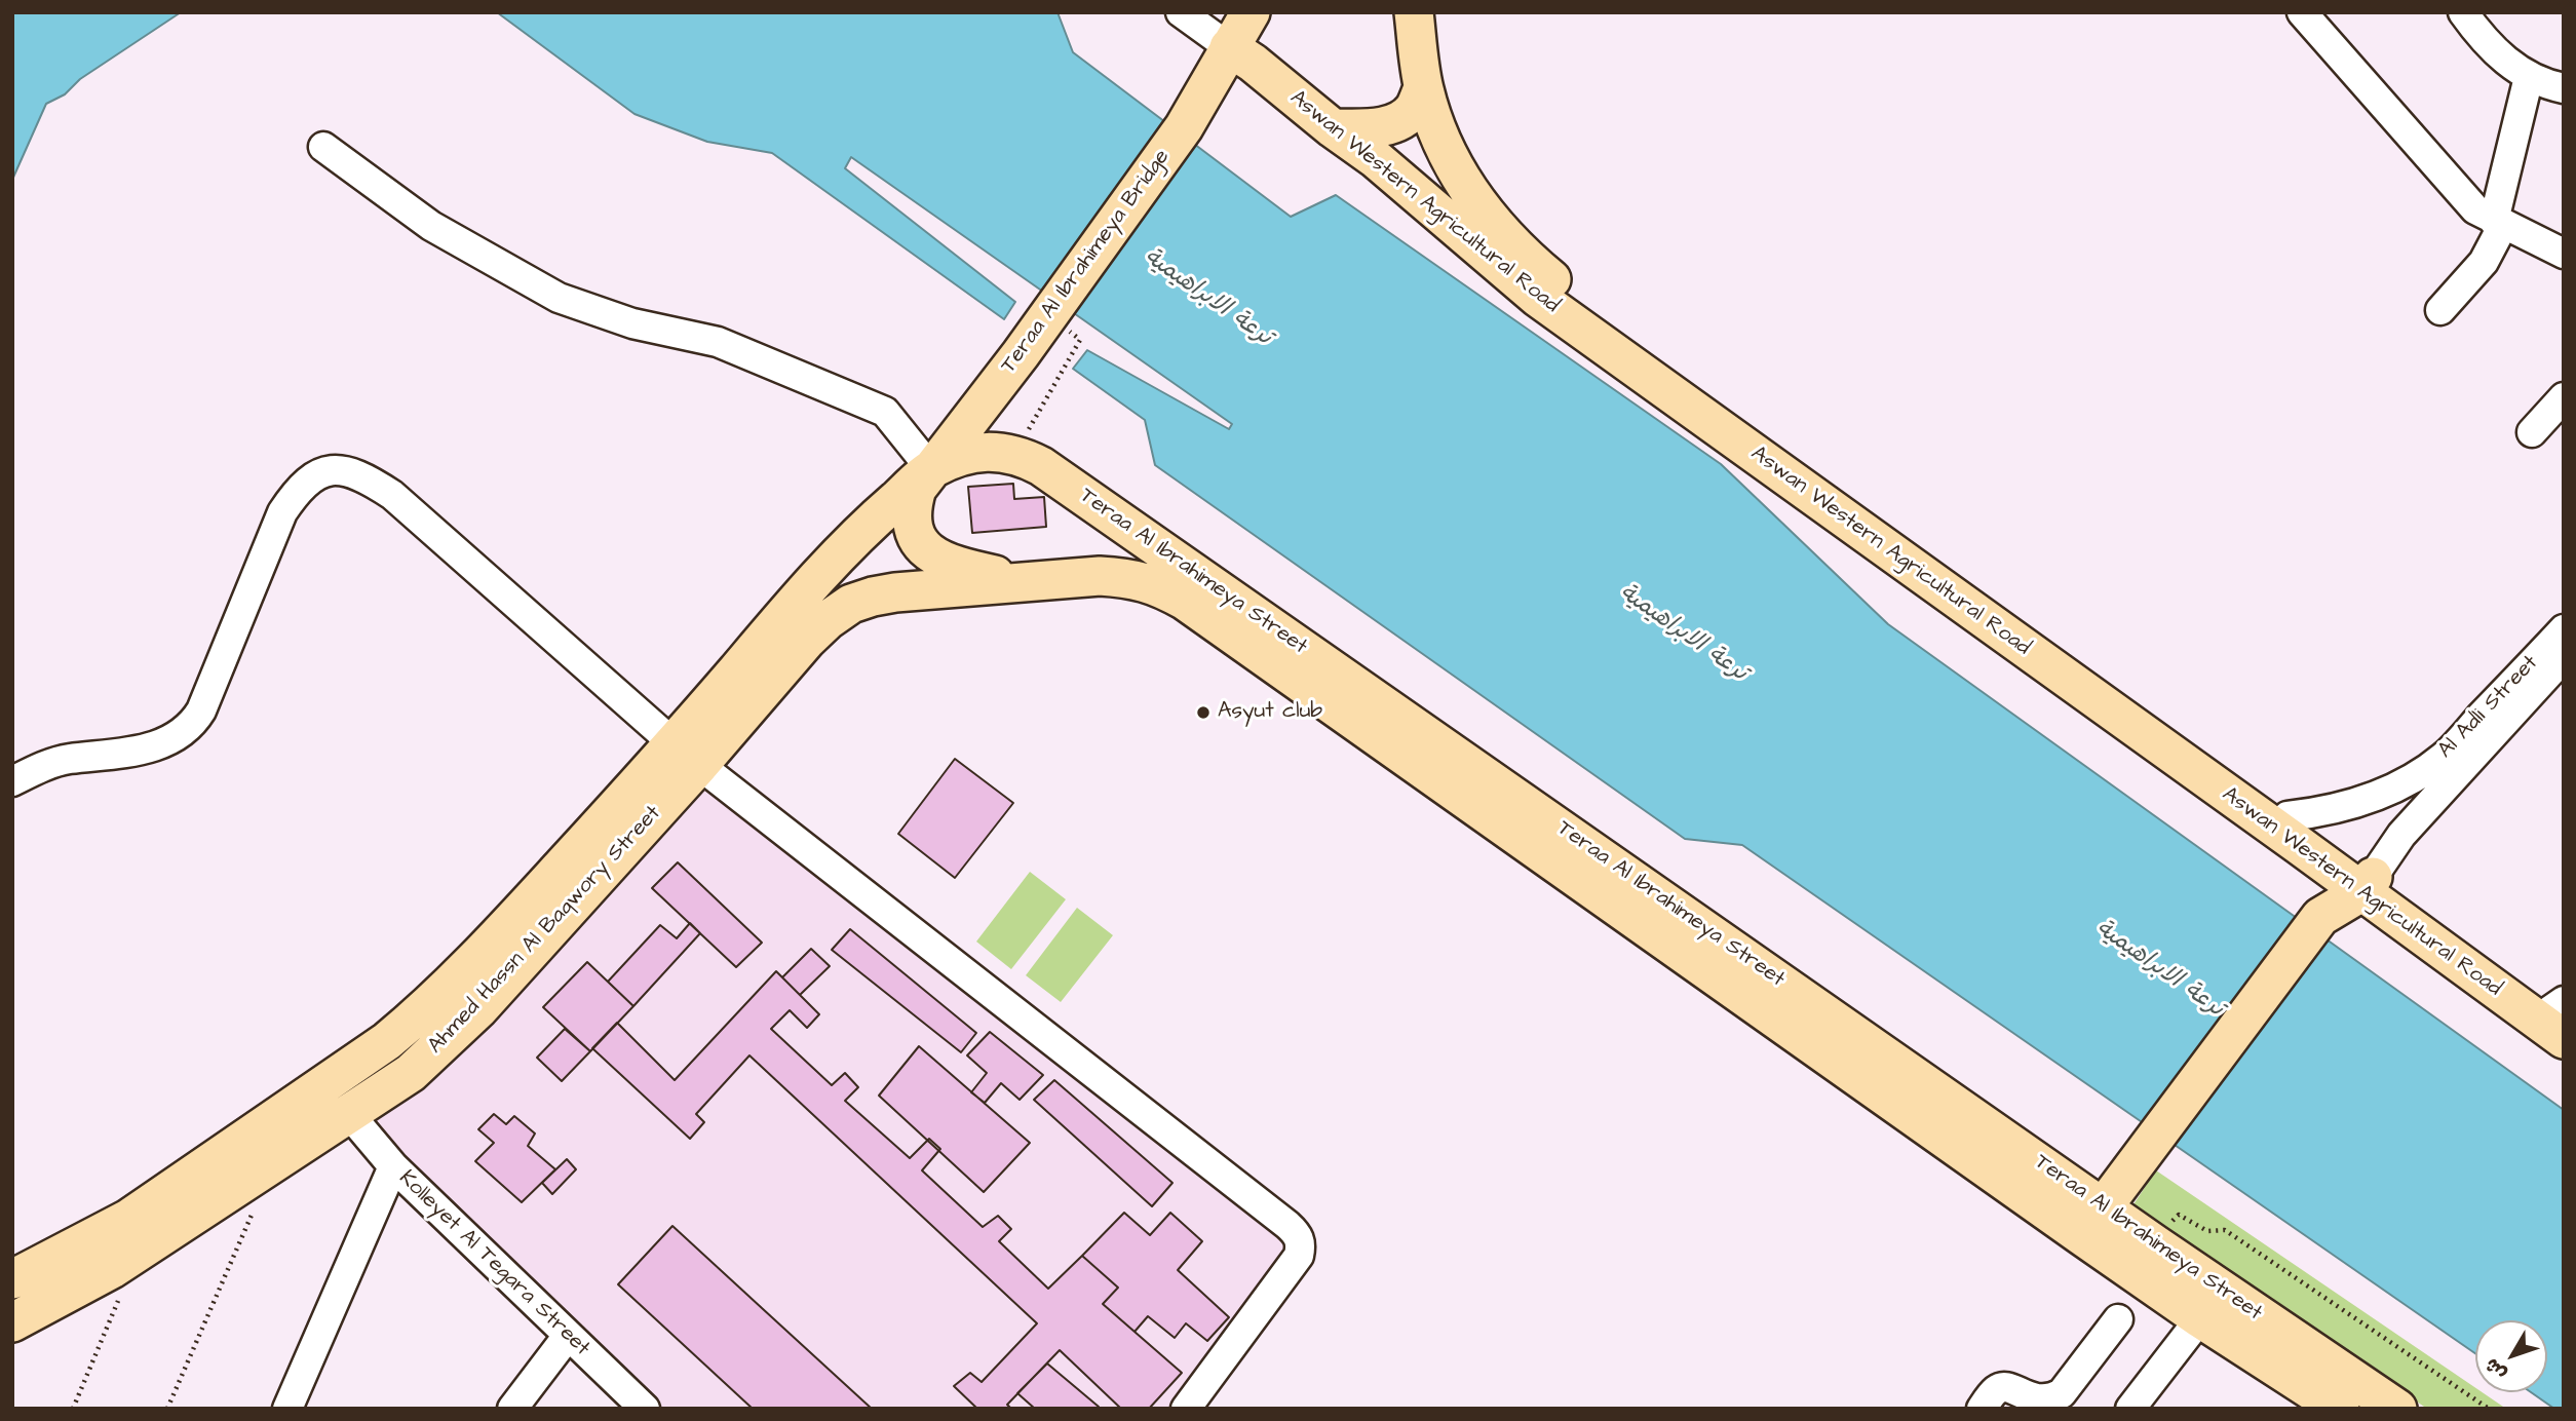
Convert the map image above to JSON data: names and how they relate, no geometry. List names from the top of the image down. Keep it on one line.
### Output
{"streets":{"main road":["Aswan Western Agricultural Road","Teraa Al Ibrahimeya Bridge","Teraa Al Ibrahimeya Street","Ahmed Hassn Al Baqwory Street"],"street":["Al Adli Street","Kolleyet Al Tegara Street"]},"crossings":[["Aswan Western Agricultural Road","Teraa Al Ibrahimeya Bridge"],["Aswan Western Agricultural Road","Al Adli Street"],["Teraa Al Ibrahimeya Bridge","Teraa Al Ibrahimeya Street"],["Teraa Al Ibrahimeya Bridge","Ahmed Hassn Al Baqwory Street"],["Teraa Al Ibrahimeya Street","Ahmed Hassn Al Baqwory Street"],["Ahmed Hassn Al Baqwory Street","Kolleyet Al Tegara Street"]],"water":["ترعة الابراهيمية"],"places":["Asyut club"],"north":"bottom left"}
